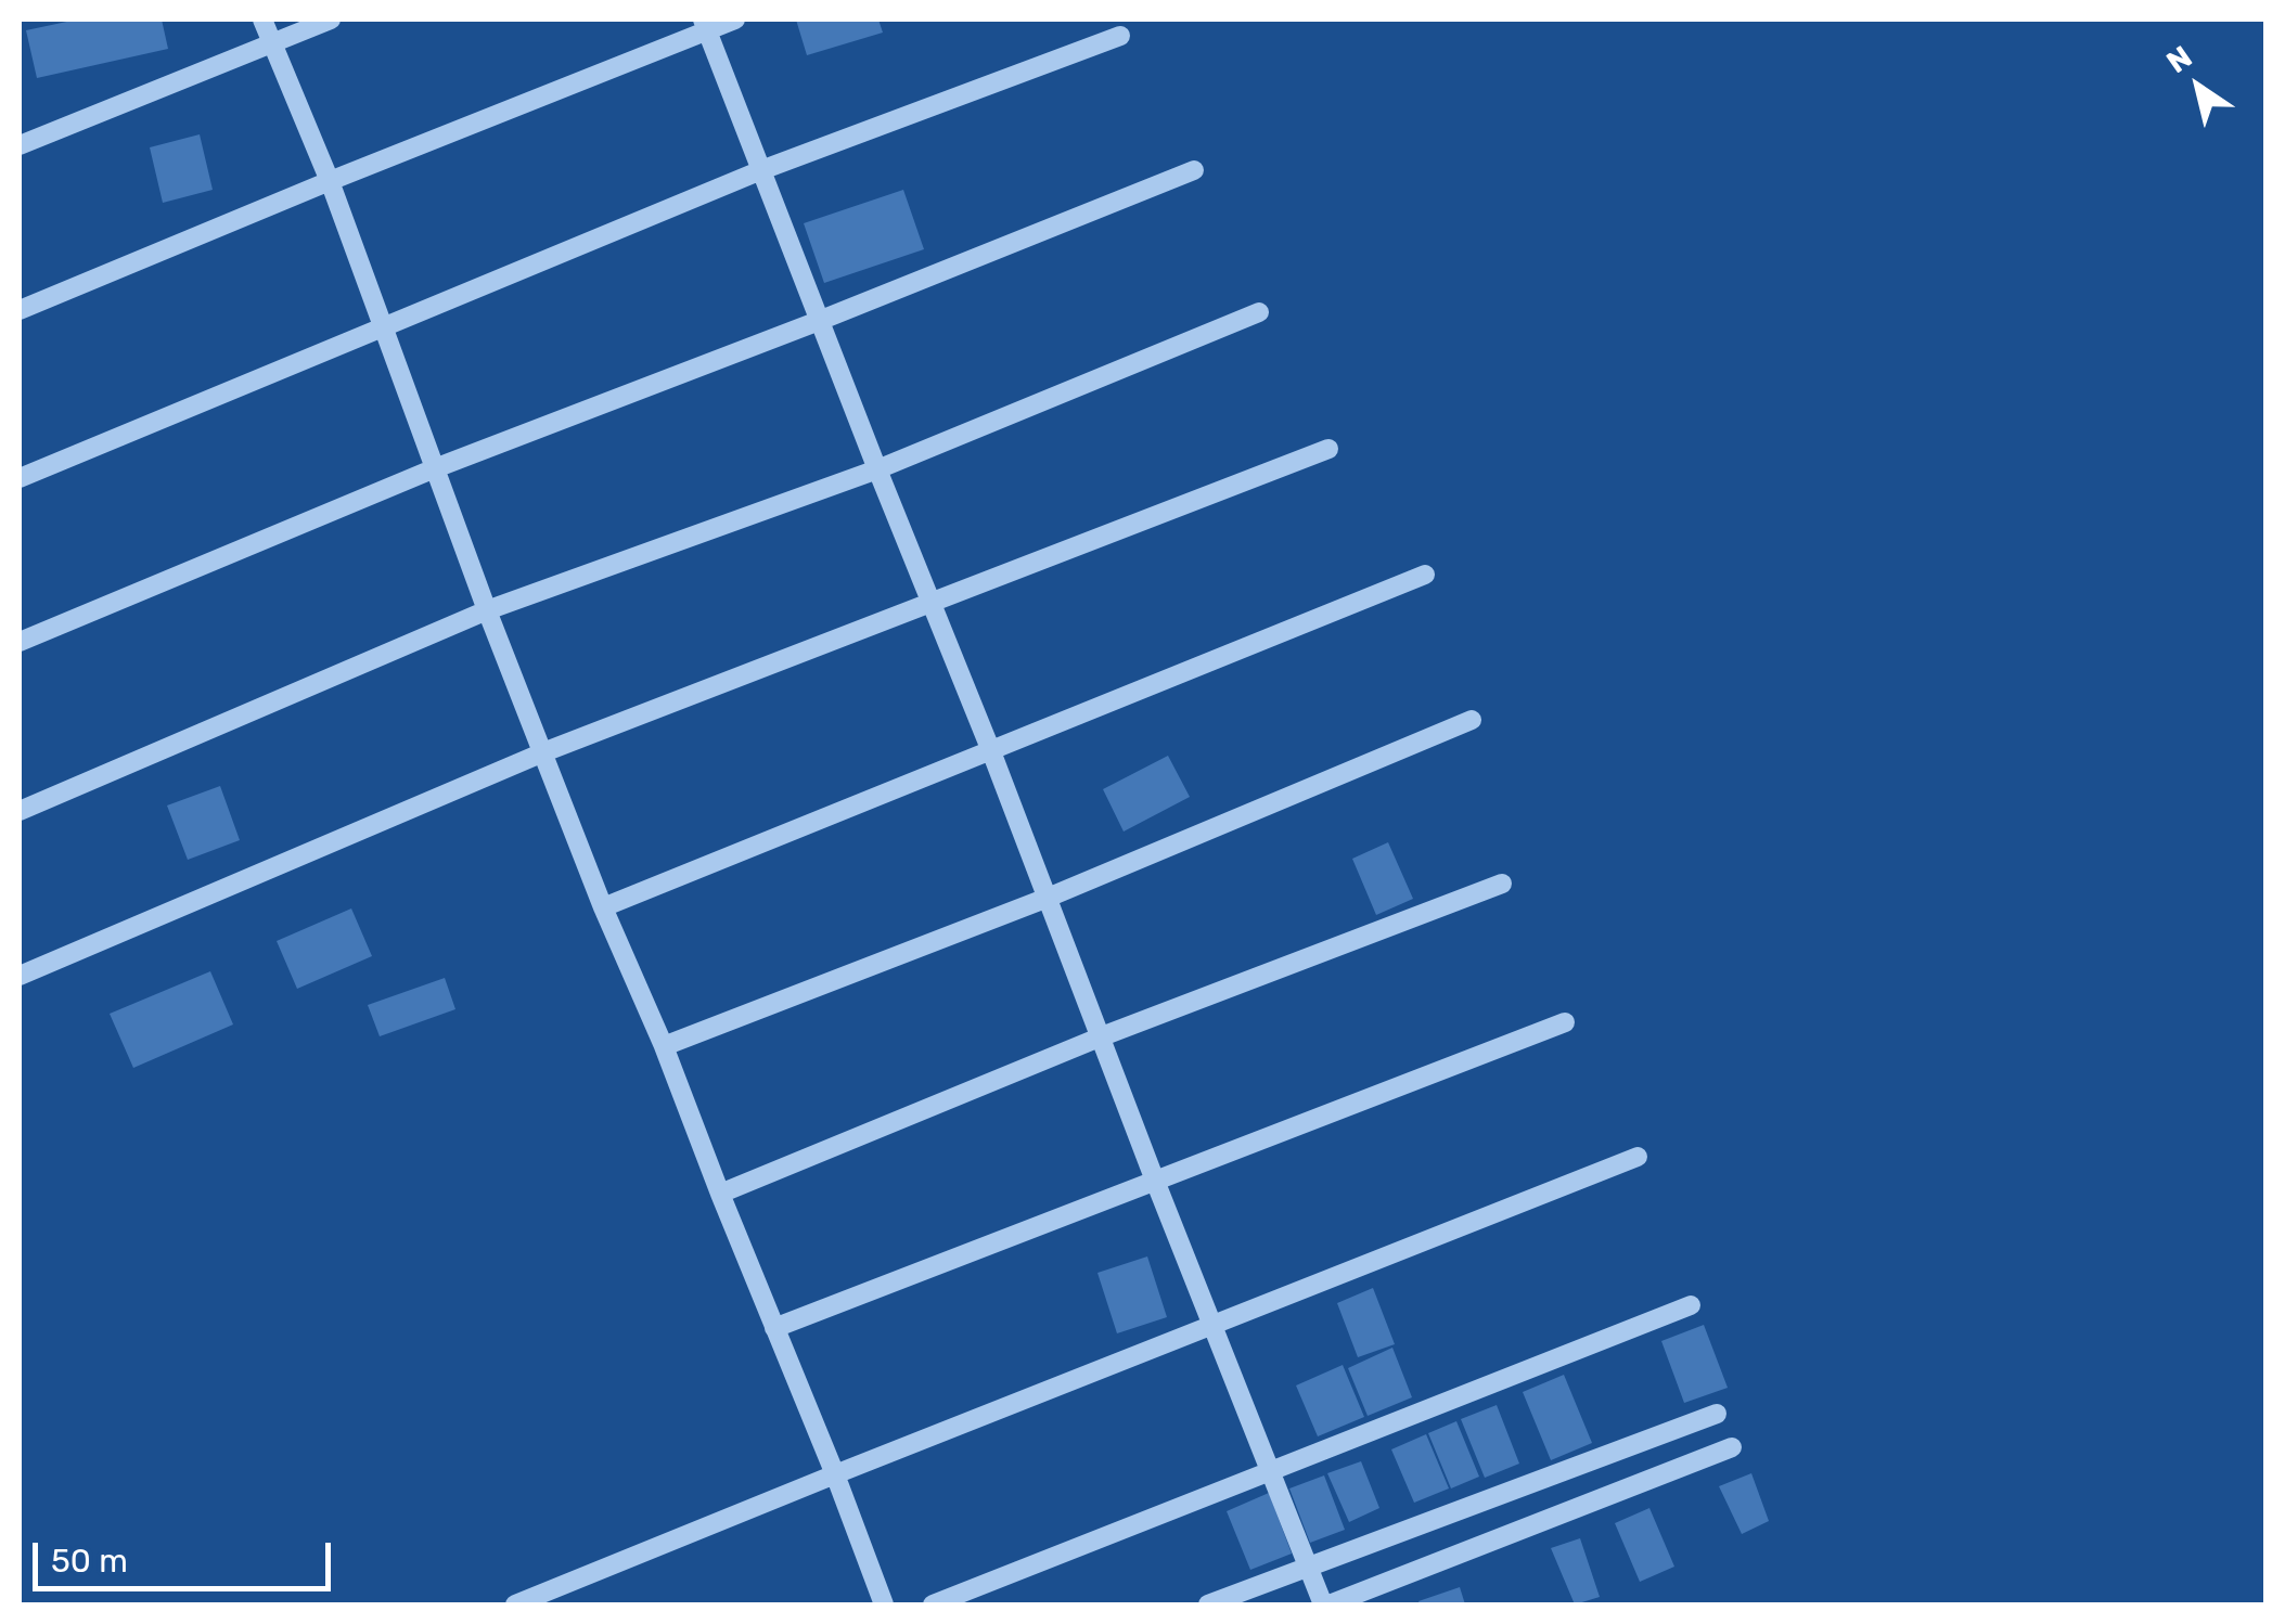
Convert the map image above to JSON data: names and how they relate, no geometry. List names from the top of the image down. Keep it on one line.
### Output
{"scale_bar":"50 m","north":"top left"}
